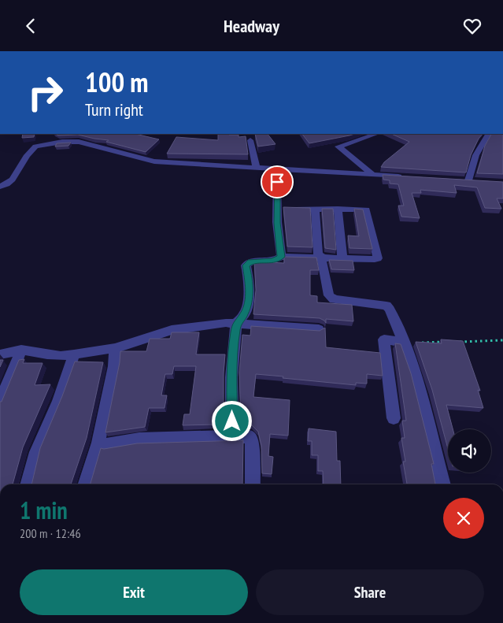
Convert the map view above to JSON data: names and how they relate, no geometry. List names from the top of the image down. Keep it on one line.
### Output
{"page":{"header":"Headway","turn":["100 m","Turn right"],"heading":["1 min","200 m · 12:46"],"buttons":["Exit","Share"]}}
